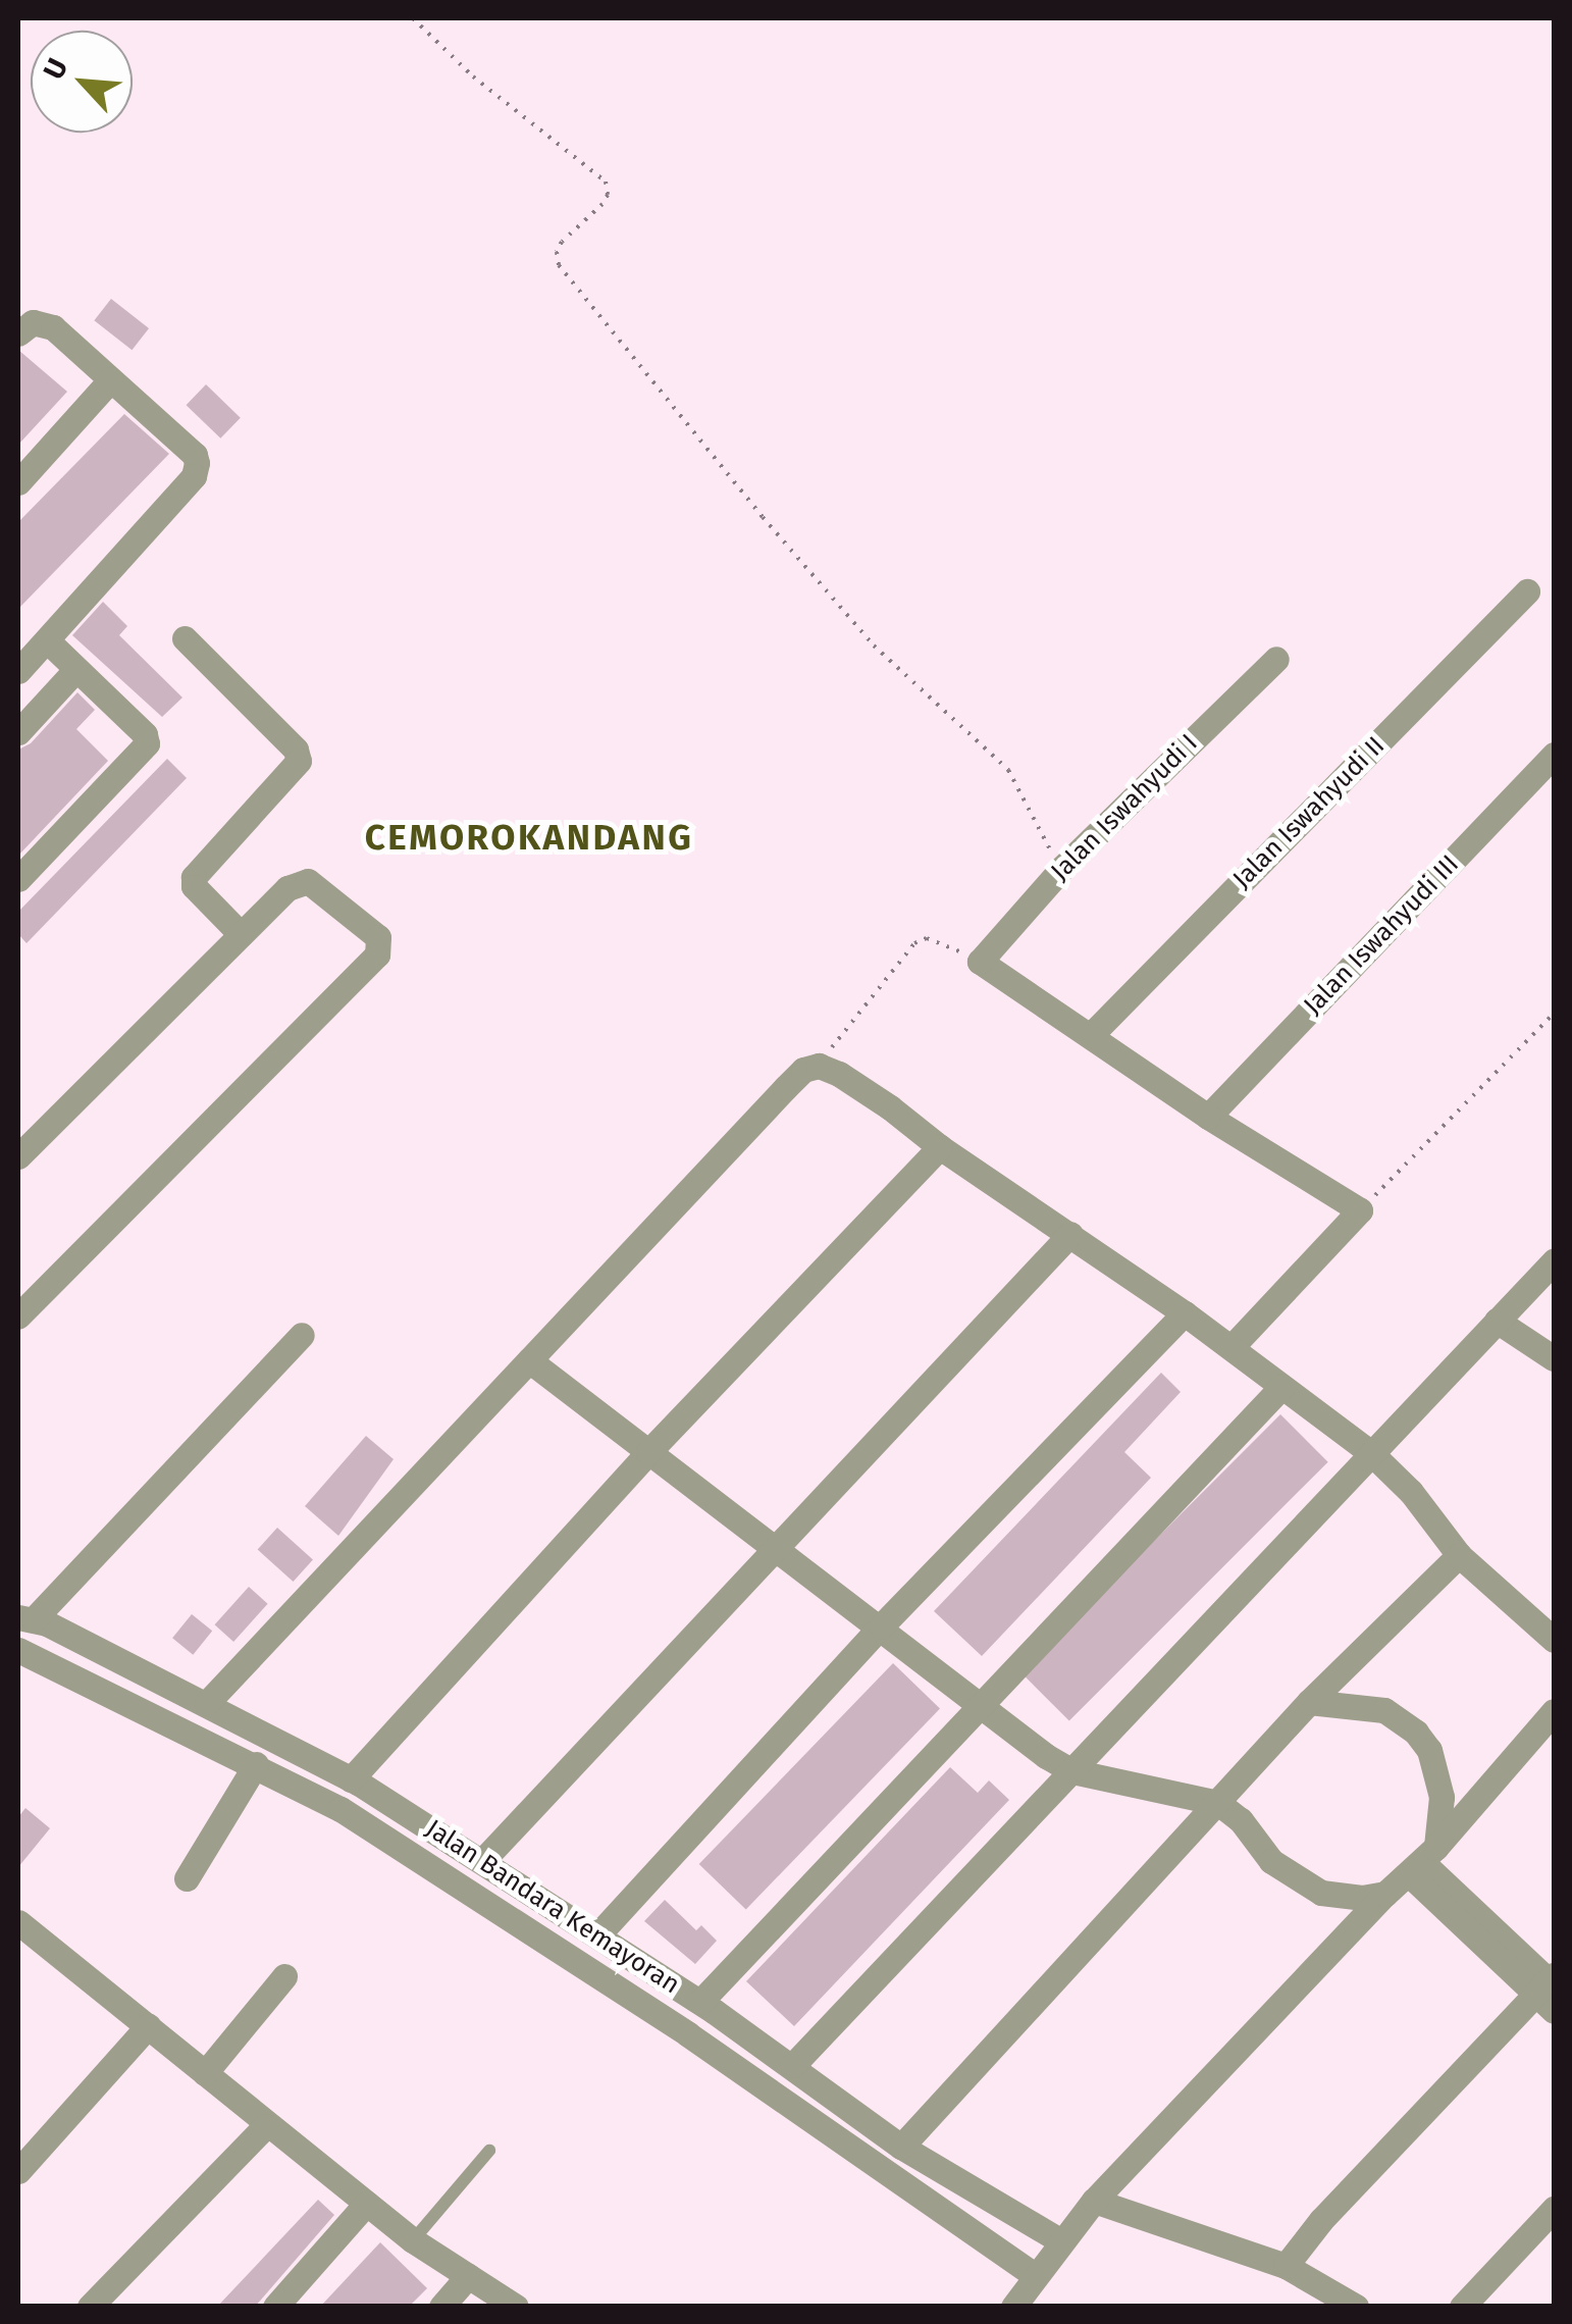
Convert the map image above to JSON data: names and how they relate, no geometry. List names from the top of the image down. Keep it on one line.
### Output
{"streets":{"street":["Jalan Iswahyudi I","Jalan Iswahyudi II","Jalan Iswahyudi III","Jalan Bandara Kemayoran"]},"districts":["CEMOROKANDANG"],"north":"top left"}
